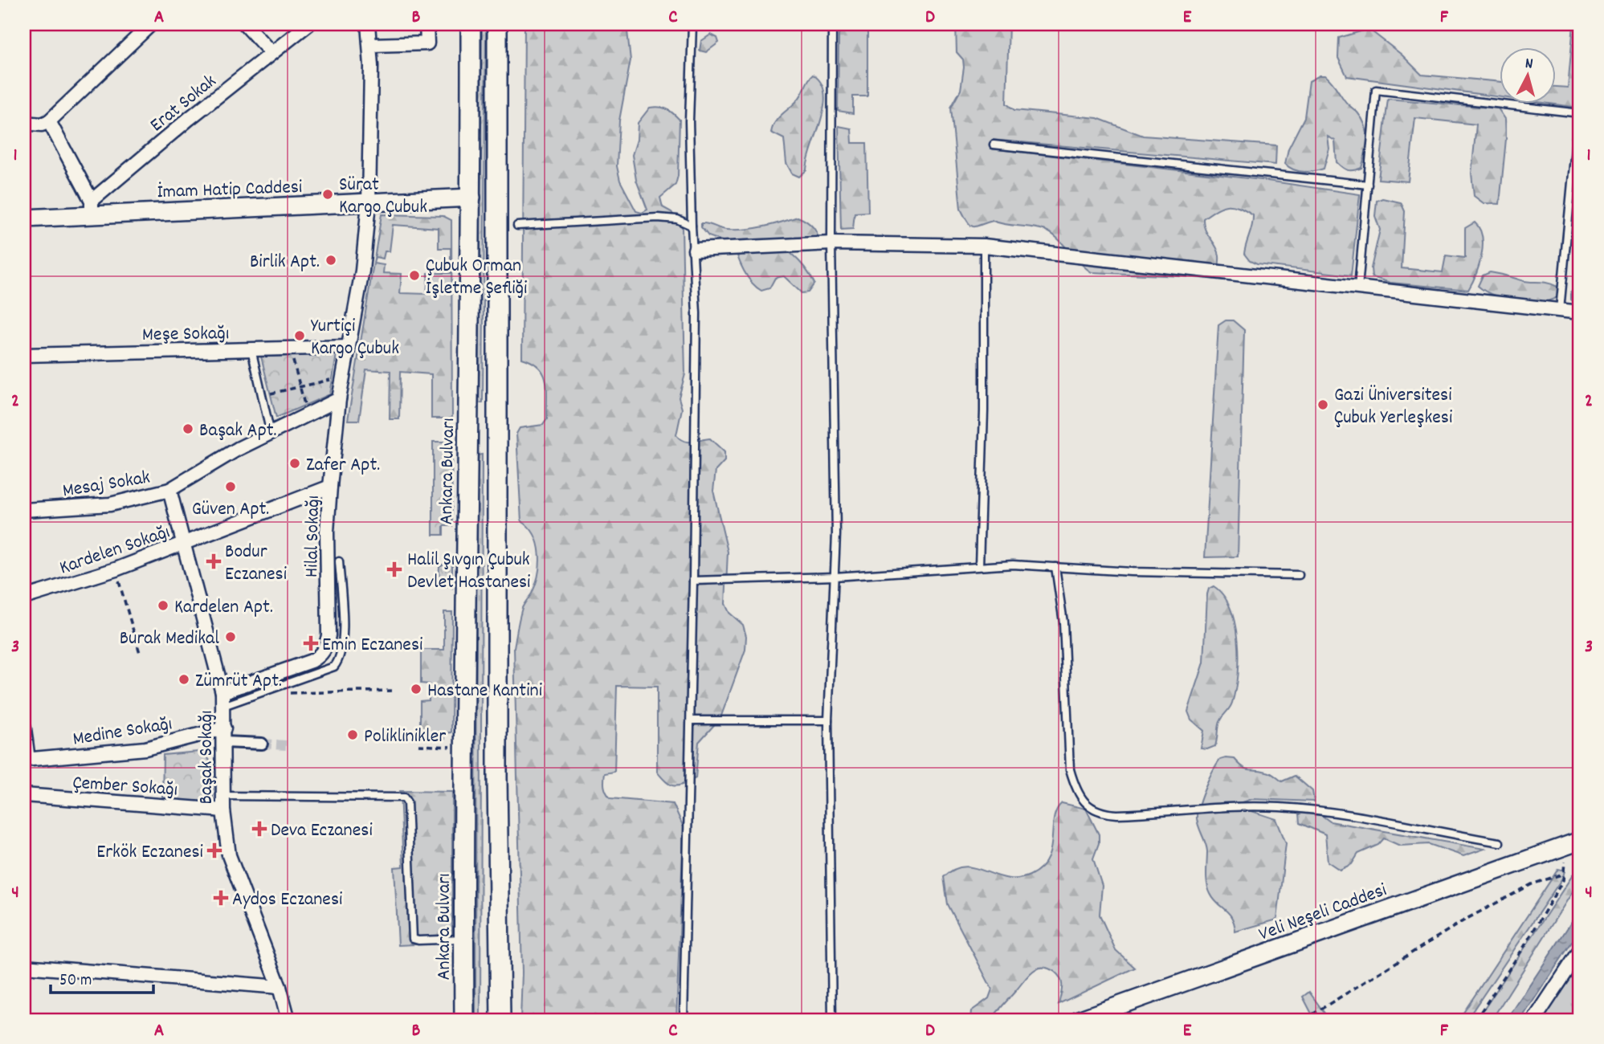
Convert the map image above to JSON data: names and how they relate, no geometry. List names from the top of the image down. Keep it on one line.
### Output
{"streets":{"main road":["Ankara Bulvarı"],"street":["Erat Sokak","İmam Hatip Caddesi","Meşe Sokağı","Mesaj Sokak","Hilal Sokağı","Kardelen Sokağı","Medine Sokağı","Başak Sokağı","Çember Sokağı","Veli Neşeli Caddesi"]},"crossings":[["Erat Sokak","İmam Hatip Caddesi"],["İmam Hatip Caddesi","Ankara Bulvarı"],["İmam Hatip Caddesi","Hilal Sokağı"],["Meşe Sokağı","Hilal Sokağı"],["Mesaj Sokak","Hilal Sokağı"],["Mesaj Sokak","Başak Sokağı"],["Hilal Sokağı","Kardelen Sokağı"],["Hilal Sokağı","Başak Sokağı"],["Kardelen Sokağı","Başak Sokağı"],["Medine Sokağı","Başak Sokağı"],["Başak Sokağı","Çember Sokağı"]],"places":{"other":["Sürat Kargo Çubuk","Birlik Apt.","Çubuk Orman İşletme Şefliği","Yurtiçi Kargo Çubuk","Gazi Üniversitesi Çubuk Yerleşkesi","Başak Apt.","Zafer Apt.","Güven Apt.","Kardelen Apt.","Burak Medikal","Zümrüt Apt.","Hastane Kantini","Poliklinikler"],"health":["Bodur Eczanesi","Halil Şıvgın Çubuk Devlet Hastanesi","Emin Eczanesi","Deva Eczanesi","Erkök Eczanesi","Aydos Eczanesi"]},"scale_bar":"50 m","north":"top","grid":{"columns":["A","B","C","D","E","F"],"rows":["1","2","3","4"]}}
